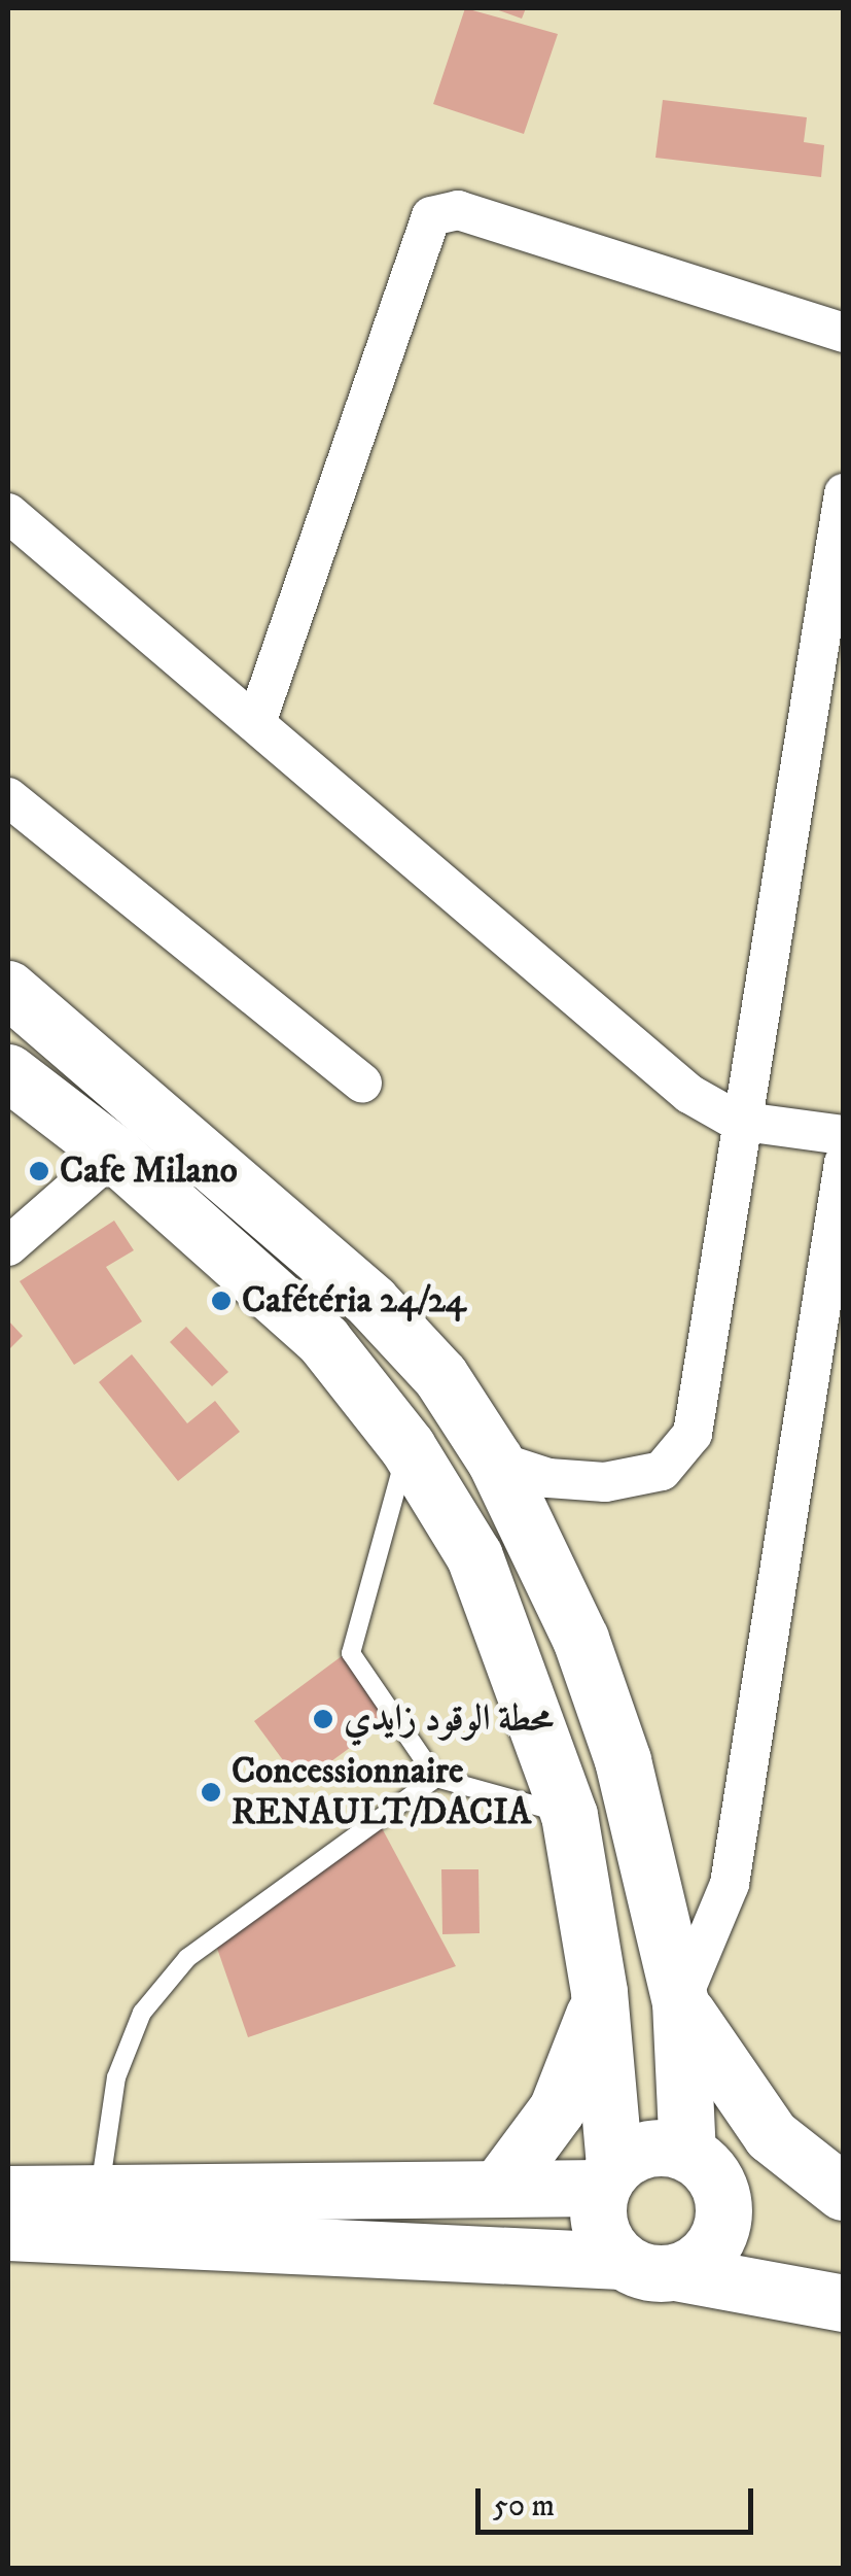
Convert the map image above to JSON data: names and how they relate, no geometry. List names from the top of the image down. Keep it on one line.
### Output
{"places":["Cafe Milano","Cafétéria 24/24","محطة الوقود زايدي","Concessionnaire RENAULT/DACIA"],"scale_bar":"50 m"}
